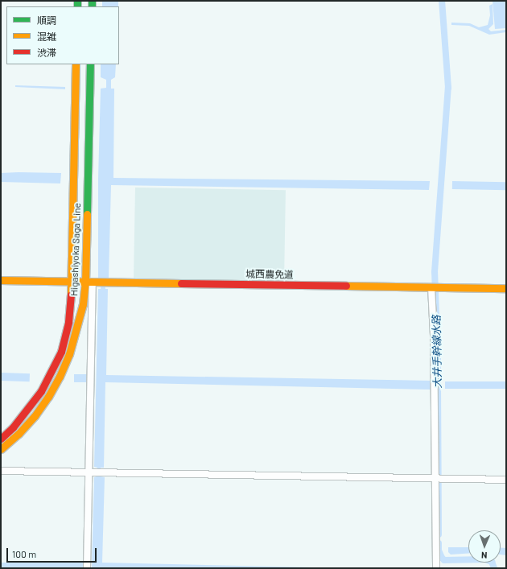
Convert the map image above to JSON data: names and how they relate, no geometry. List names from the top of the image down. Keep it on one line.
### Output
{"streets":{"main road":["Higashiyoka Saga Line","城西農免道"]},"crossings":[["Higashiyoka Saga Line","城西農免道"]],"water":["大井手幹線水路"],"legend":["順調","混雑","渋滞"],"scale_bar":"100 m","north":"bottom"}
